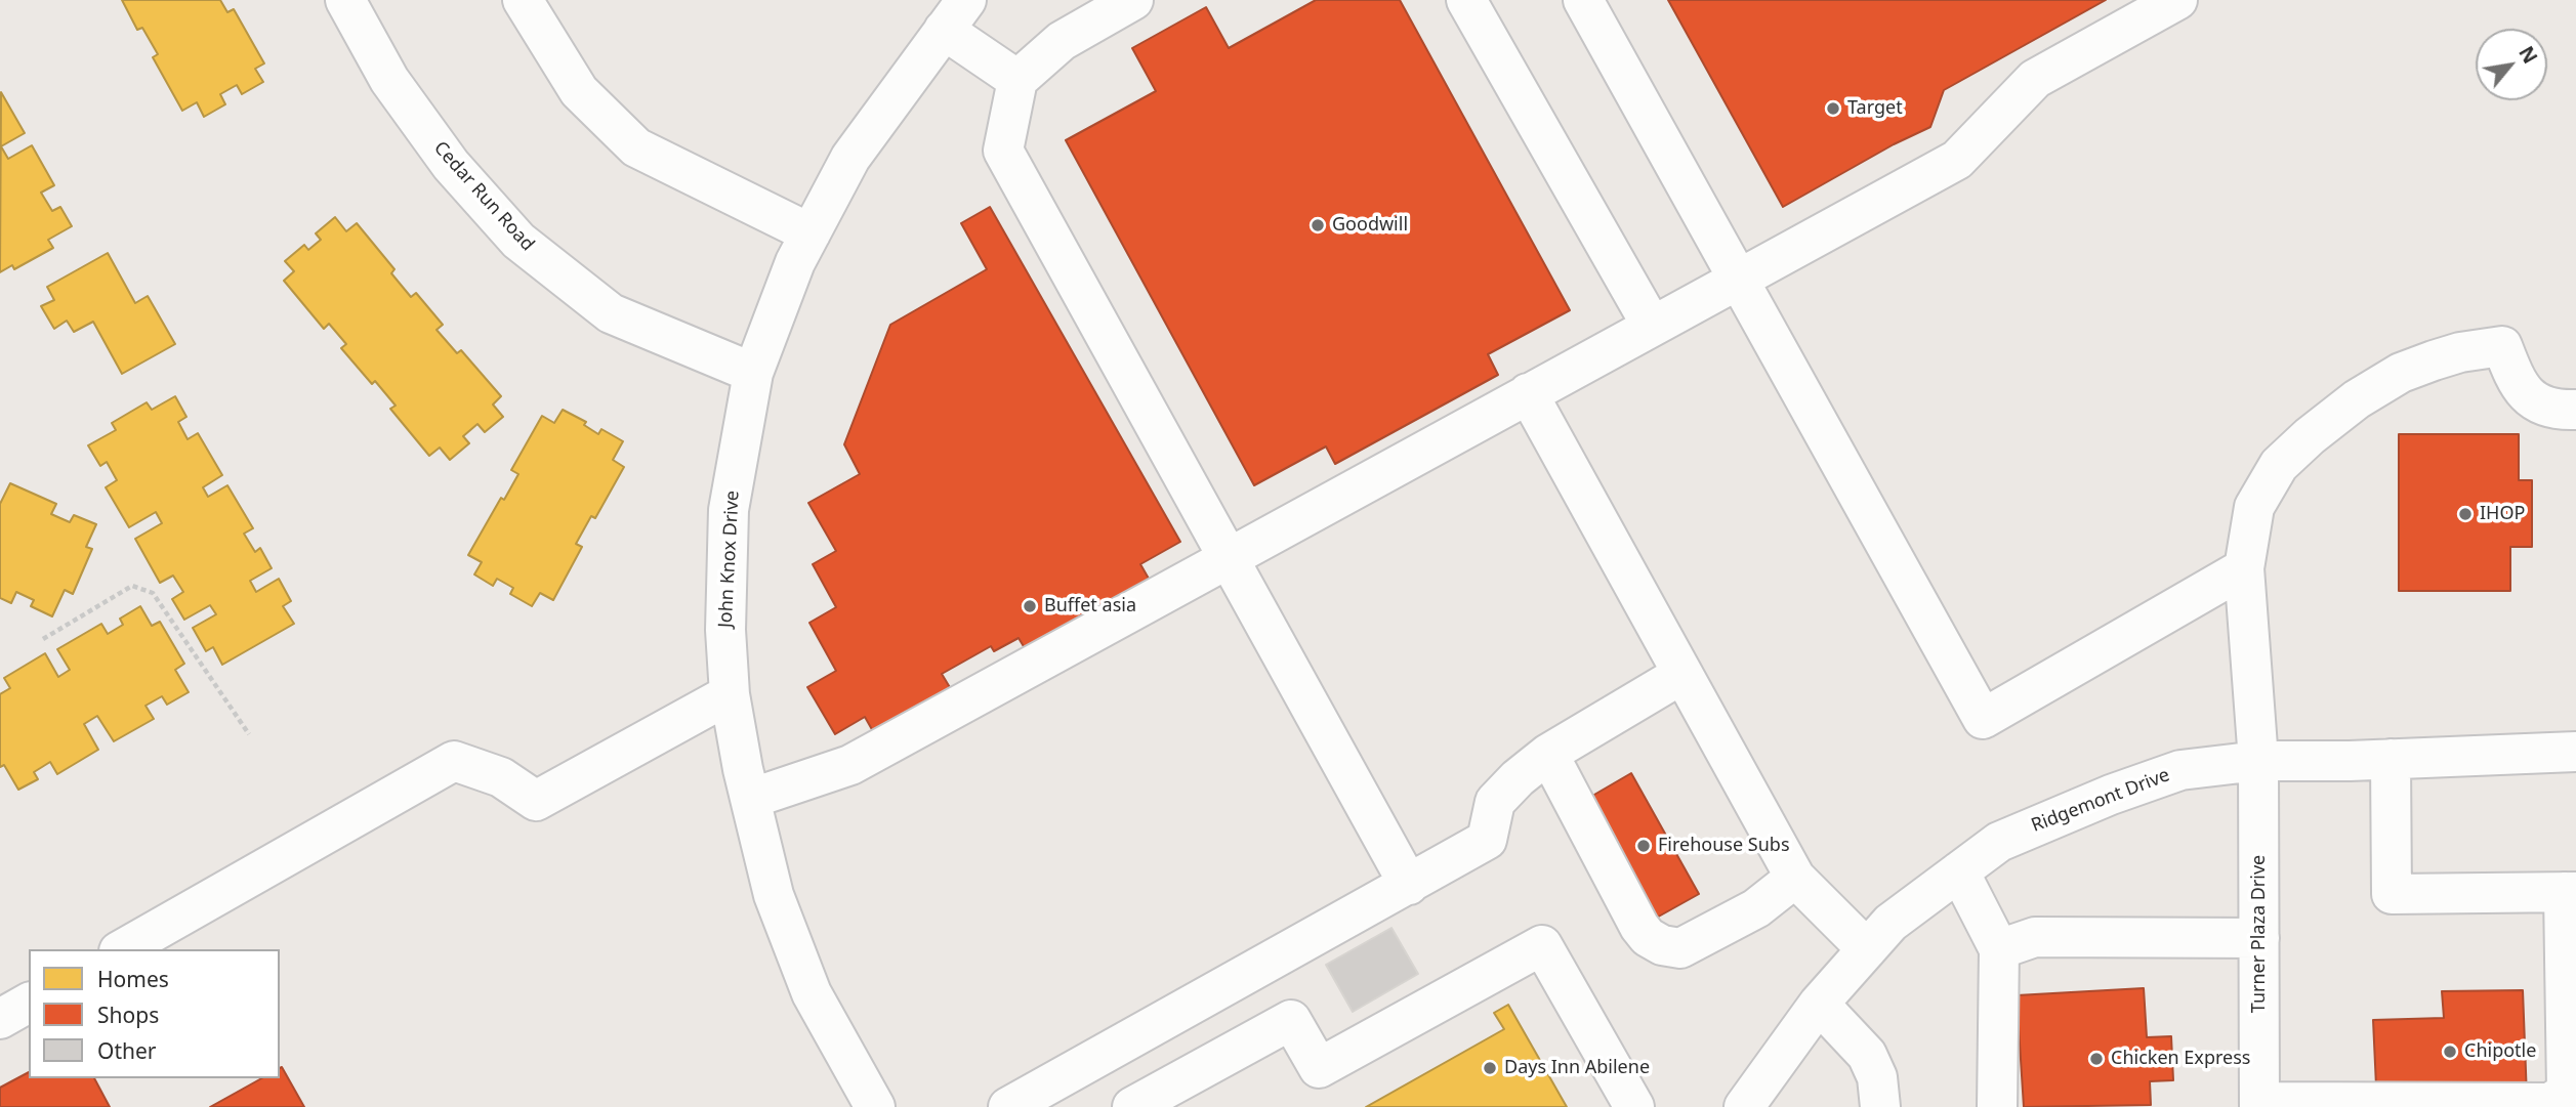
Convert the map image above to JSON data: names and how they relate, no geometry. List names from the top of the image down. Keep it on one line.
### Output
{"streets":{"street":["Cedar Run Road","John Knox Drive","Ridgemont Drive","Turner Plaza Drive"]},"crossings":[["Cedar Run Road","John Knox Drive"],["Ridgemont Drive","Turner Plaza Drive"]],"places":["Target","Goodwill","IHOP","Buffet asia","Firehouse Subs","Chipotle","Chicken Express","Days Inn Abilene"],"legend":["Homes","Shops","Other"],"north":"top right"}
